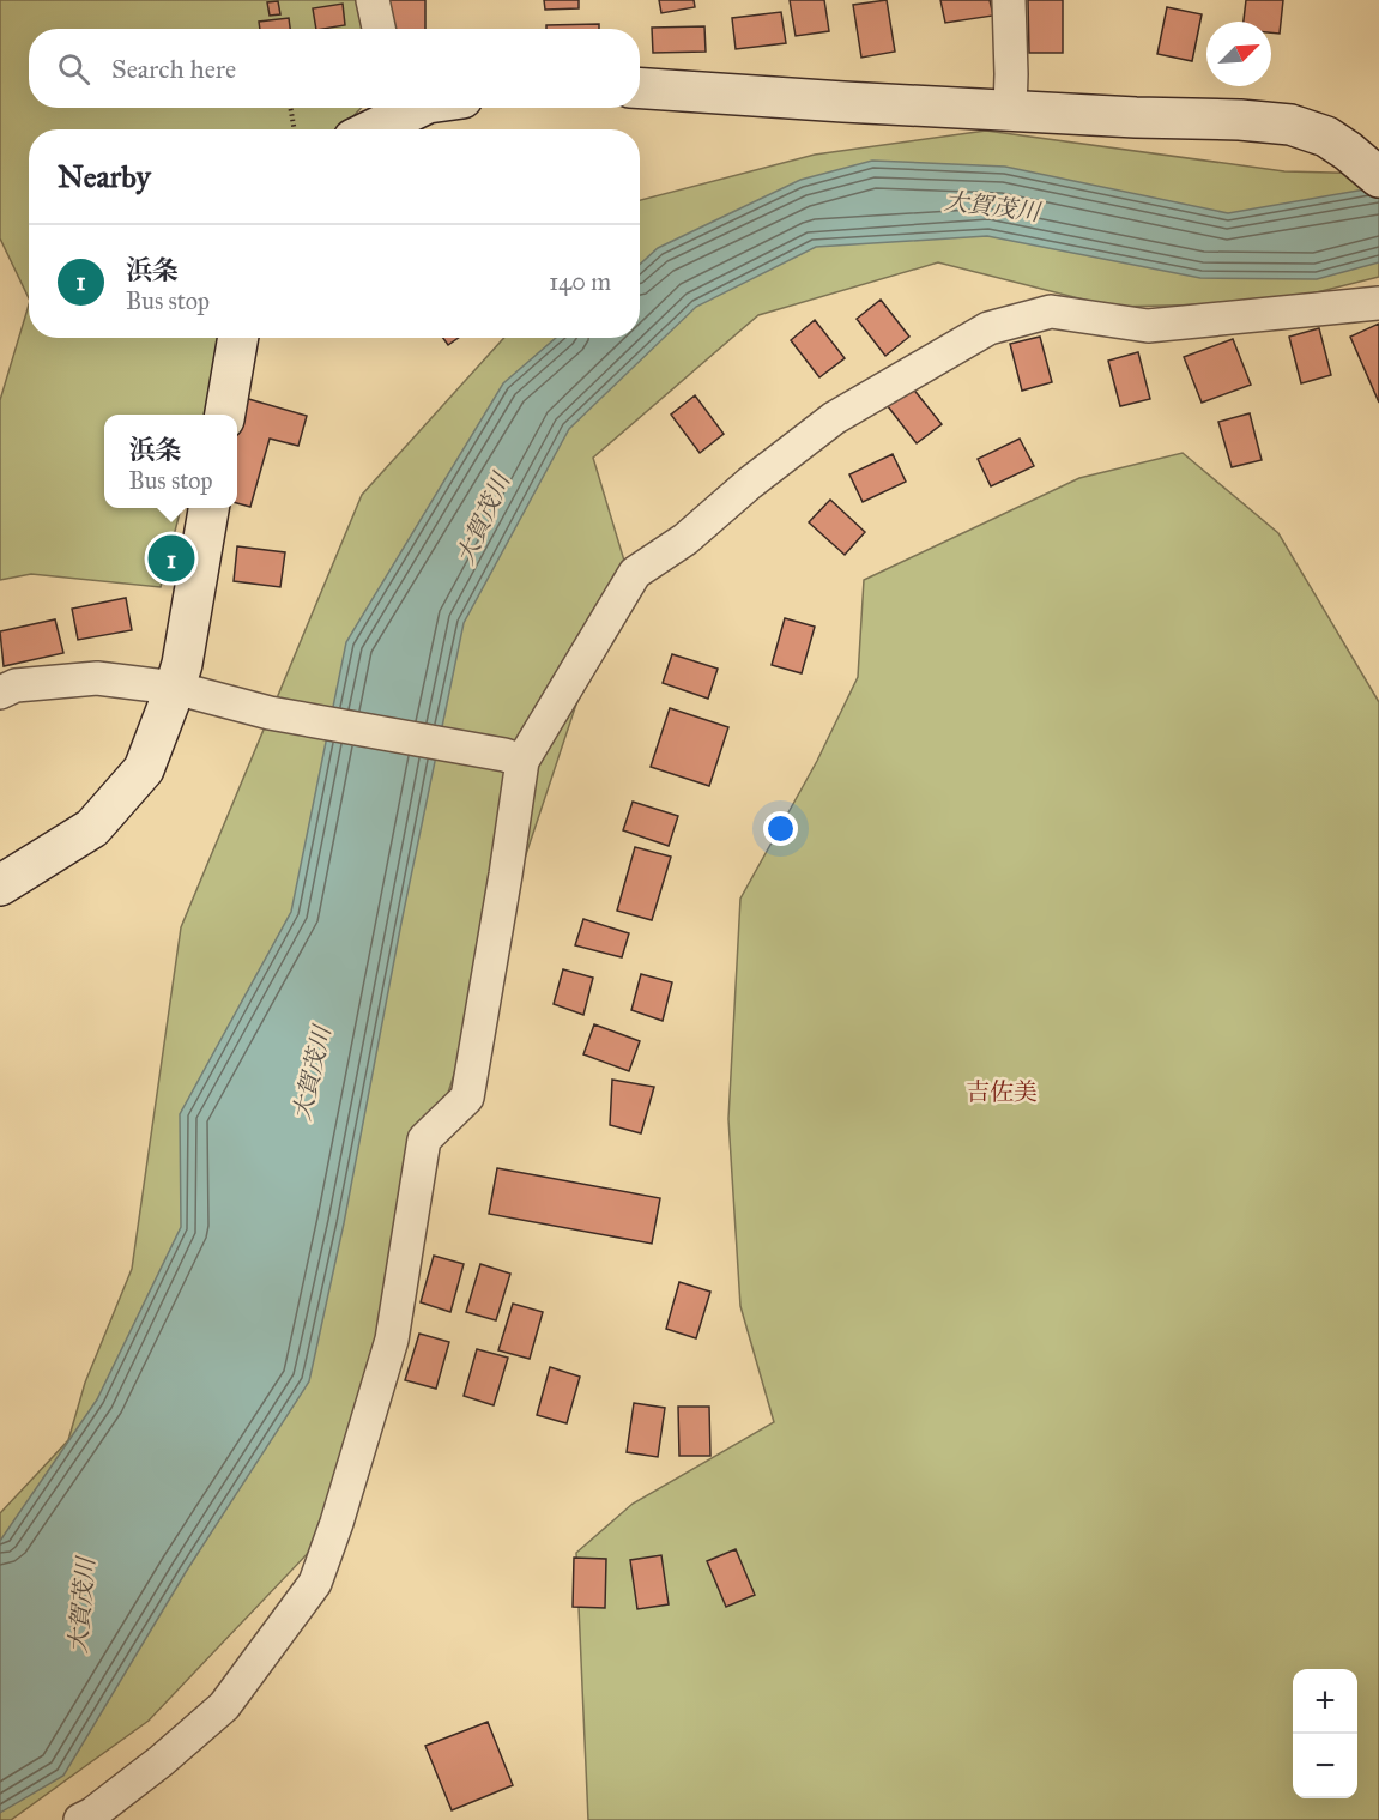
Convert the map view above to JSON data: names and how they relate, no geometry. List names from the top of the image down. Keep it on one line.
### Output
{"districts":["吉佐美"],"water":["大賀茂川"],"north":"top right","page":{"search":"Search here","heading":"Nearby","list":[{"mark":"1","name":"浜条","note":"Bus stop","value":"140 m"}],"popup":["浜条","Bus stop"],"pins":"1","map_buttons":["+","−"]}}
